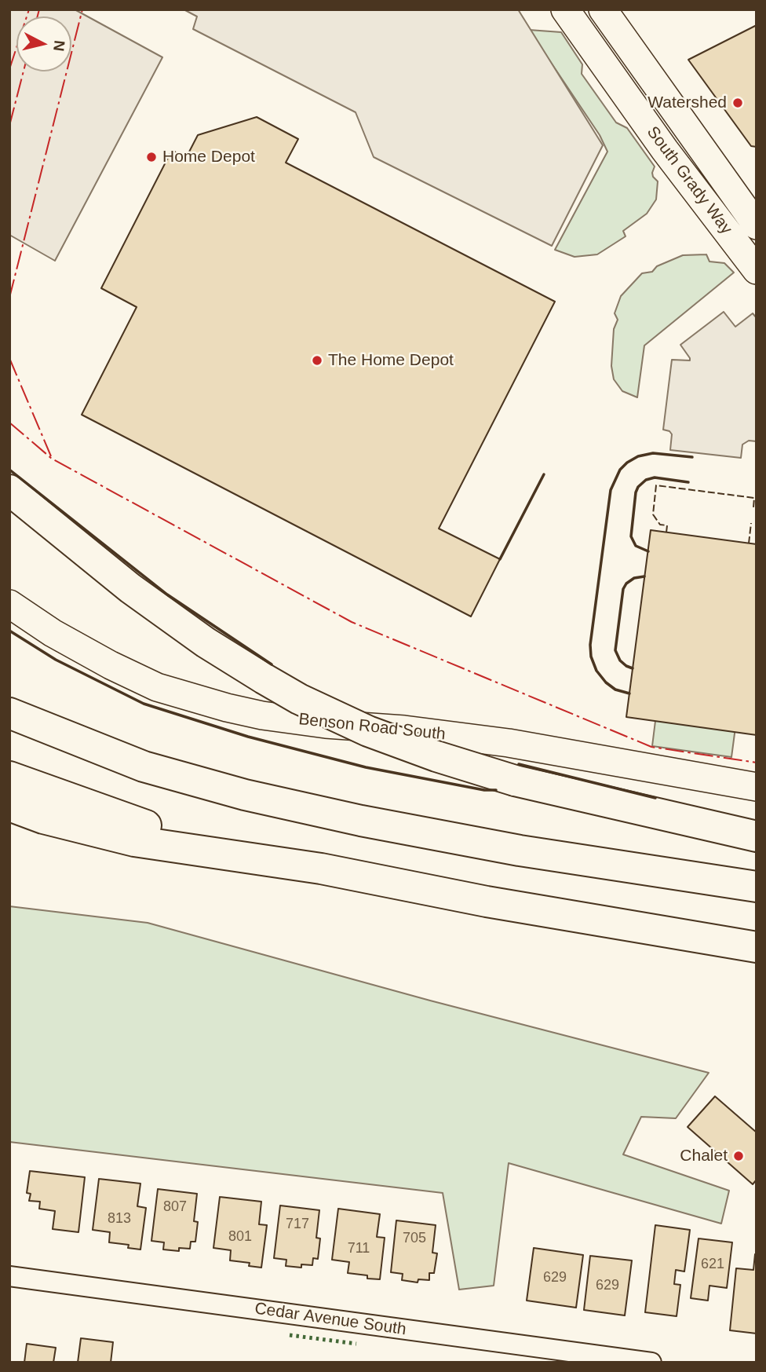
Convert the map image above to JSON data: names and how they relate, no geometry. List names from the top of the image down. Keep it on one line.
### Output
{"streets":{"street":["South Grady Way","Benson Road South","Cedar Avenue South"]},"places":["Watershed","Home Depot","The Home Depot","Chalet"],"house_numbers":["807","813","717","801","705","711","621","629","629"],"north":"right"}
